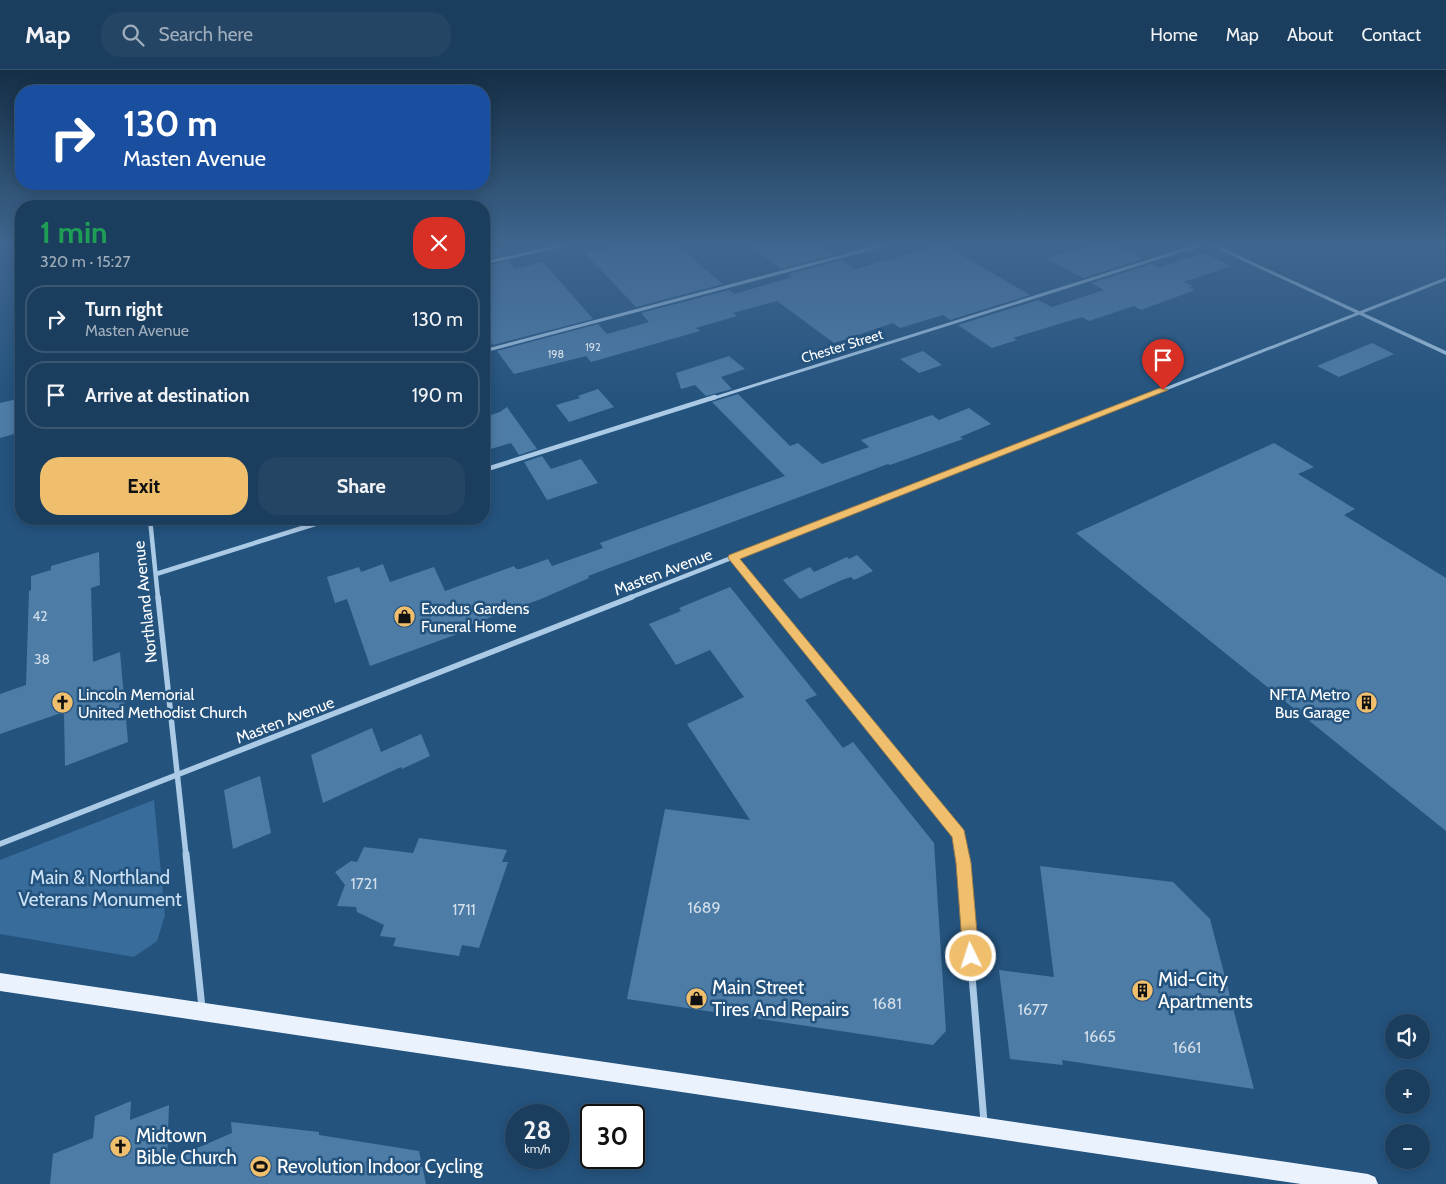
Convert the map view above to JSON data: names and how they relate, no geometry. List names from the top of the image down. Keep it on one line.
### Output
{"streets":{"street":["Chester Street","Masten Avenue","Northland Avenue"]},"crossings":[["Masten Avenue","Northland Avenue"]],"parks":["Main & Northland Veterans Monument"],"places":{"shop":["Exodus Gardens Funeral Home","Main Street Tires And Repairs"],"church":["Lincoln Memorial United Methodist Church","Midtown Bible Church"],"building":["NFTA Metro Bus Garage","Mid-City Apartments"],"sports":["Revolution Indoor Cycling"]},"house_numbers":["192","198","42","38","1721","1689","1711","1681","1677","1665","1661"],"page":{"header":"Map","search":"Search here","nav":["Home","Map","About","Contact"],"turn":["130 m","Masten Avenue"],"heading":["1 min","320 m · 15:27"],"list":[{"name":"Turn right","note":"Masten Avenue","value":"130 m"},{"name":"Arrive at destination","value":"190 m"}],"buttons":["Exit","Share"],"map_buttons":["+","−"],"speed":"28 km/h","limit":"30"}}
